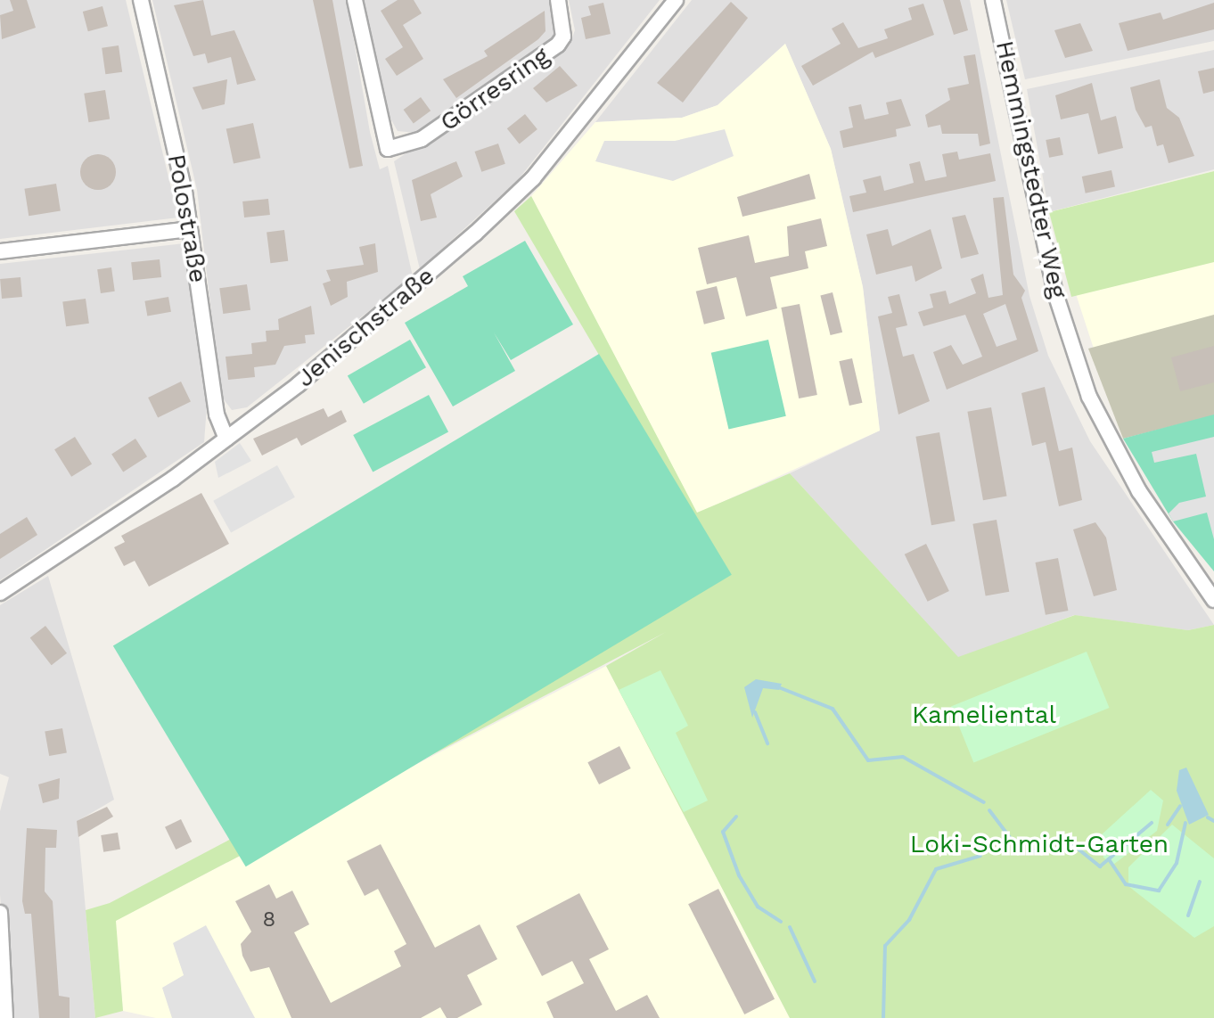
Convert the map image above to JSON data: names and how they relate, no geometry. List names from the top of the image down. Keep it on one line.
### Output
{"streets":{"street":["Görresring","Hemmingstedter Weg","Polostraße","Jenischstraße"]},"crossings":[["Polostraße","Jenischstraße"]],"parks":["Kameliental","Loki-Schmidt-Garten"],"house_numbers":["8"]}
